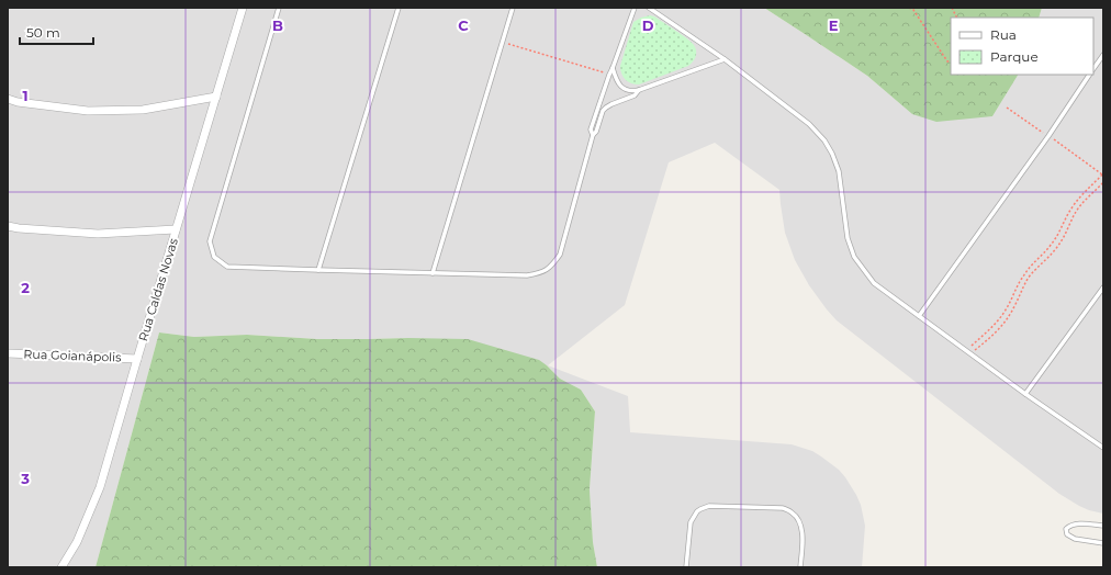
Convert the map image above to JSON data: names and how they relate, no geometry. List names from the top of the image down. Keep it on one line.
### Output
{"streets":{"street":["Rua Caldas Novas","Rua Goianápolis"]},"crossings":[["Rua Caldas Novas","Rua Goianápolis"]],"legend":["Rua","Parque"],"scale_bar":"50 m","grid":{"columns":["B","C","D","E"],"rows":["1","2","3"]}}
